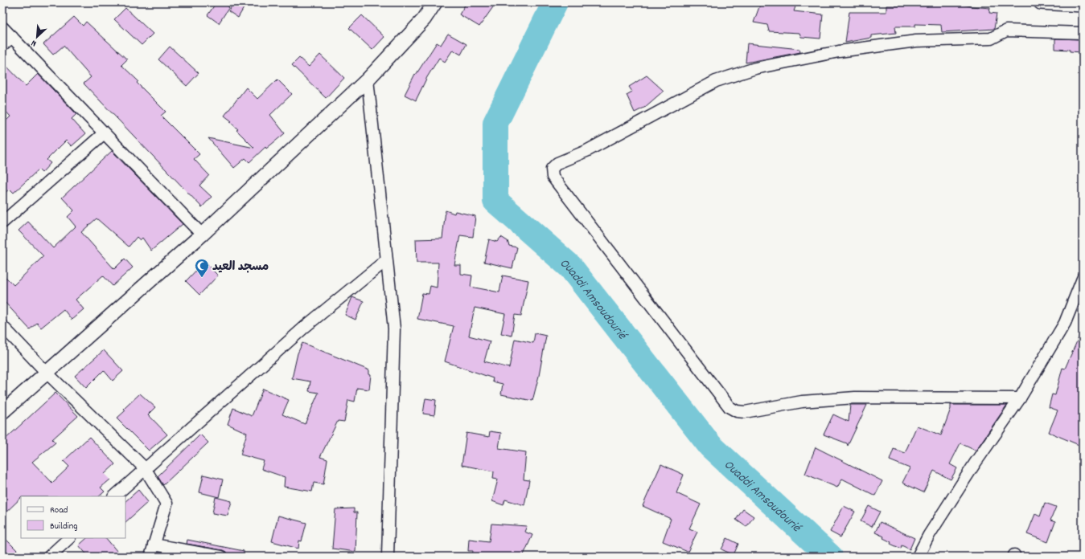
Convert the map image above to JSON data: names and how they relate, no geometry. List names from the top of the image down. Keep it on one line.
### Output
{"water":["Ouaddi Amsoudourié"],"places":{"mosque":["مسجد العيد"]},"legend":["Road","Building"],"north":"bottom left"}
